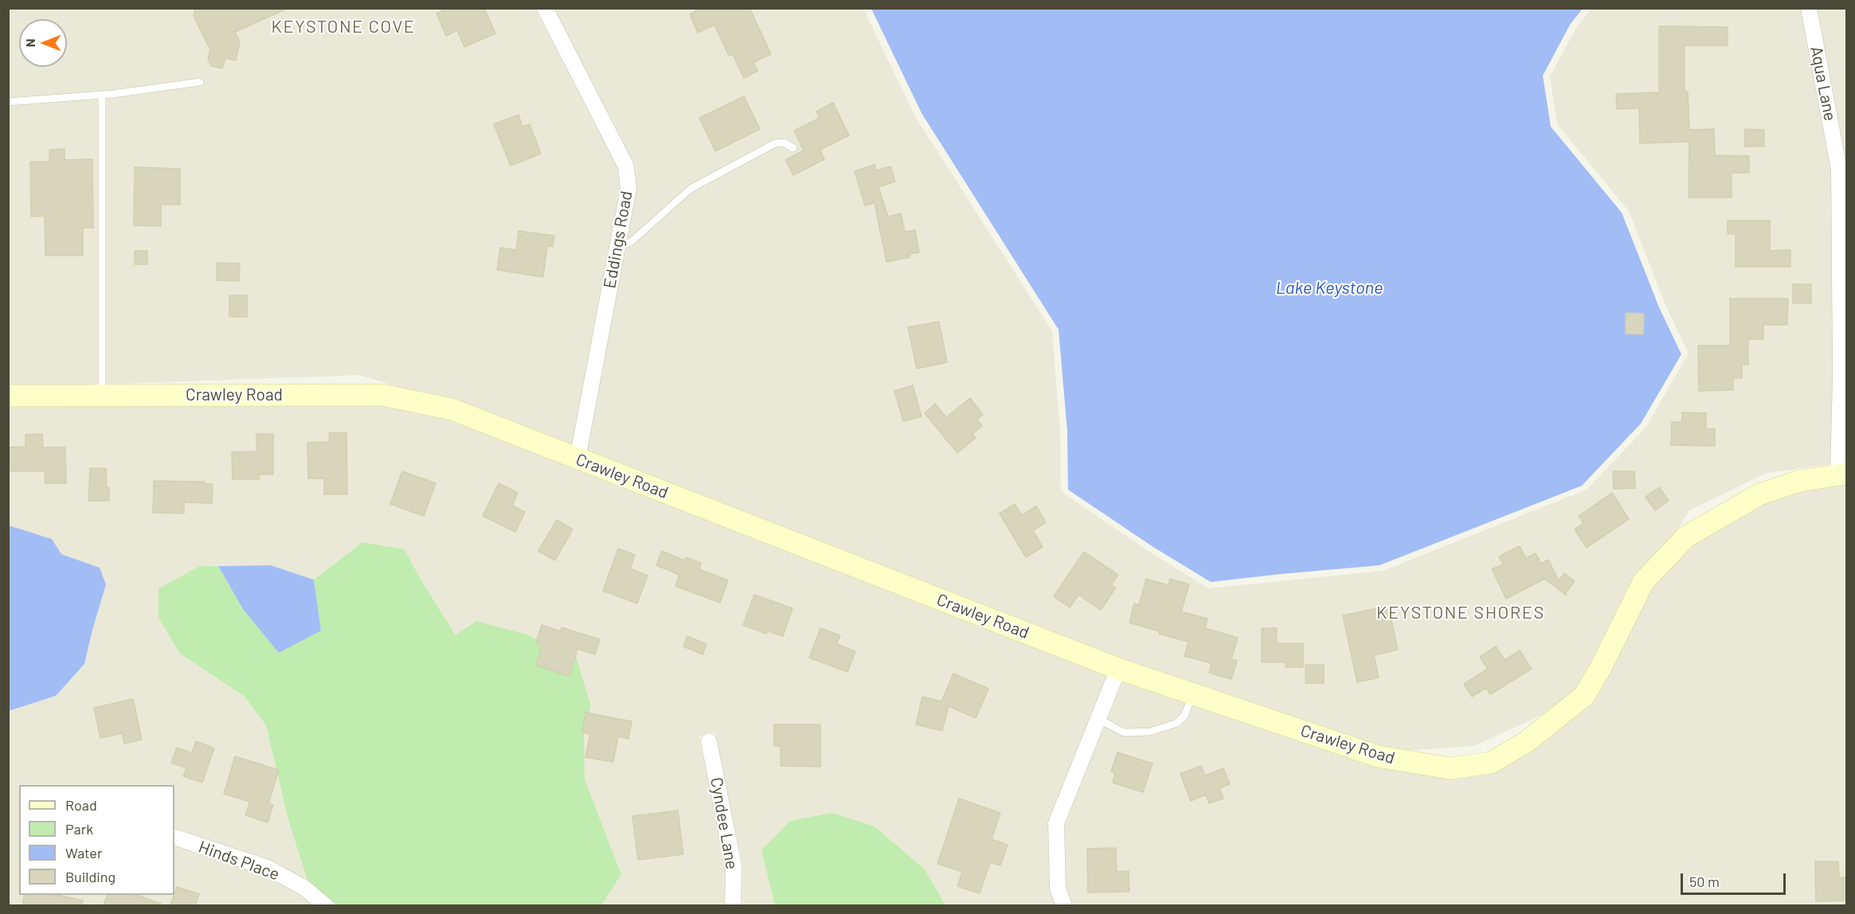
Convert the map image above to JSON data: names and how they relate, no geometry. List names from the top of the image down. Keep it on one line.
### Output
{"streets":{"street":["Aqua Lane","Eddings Road","Crawley Road","Cyndee Lane","Hinds Place"]},"crossings":[["Aqua Lane","Crawley Road"],["Eddings Road","Crawley Road"]],"districts":["KEYSTONE COVE","KEYSTONE SHORES"],"water":["Lake Keystone"],"legend":["Road","Park","Water","Building"],"scale_bar":"50 m","north":"left"}
